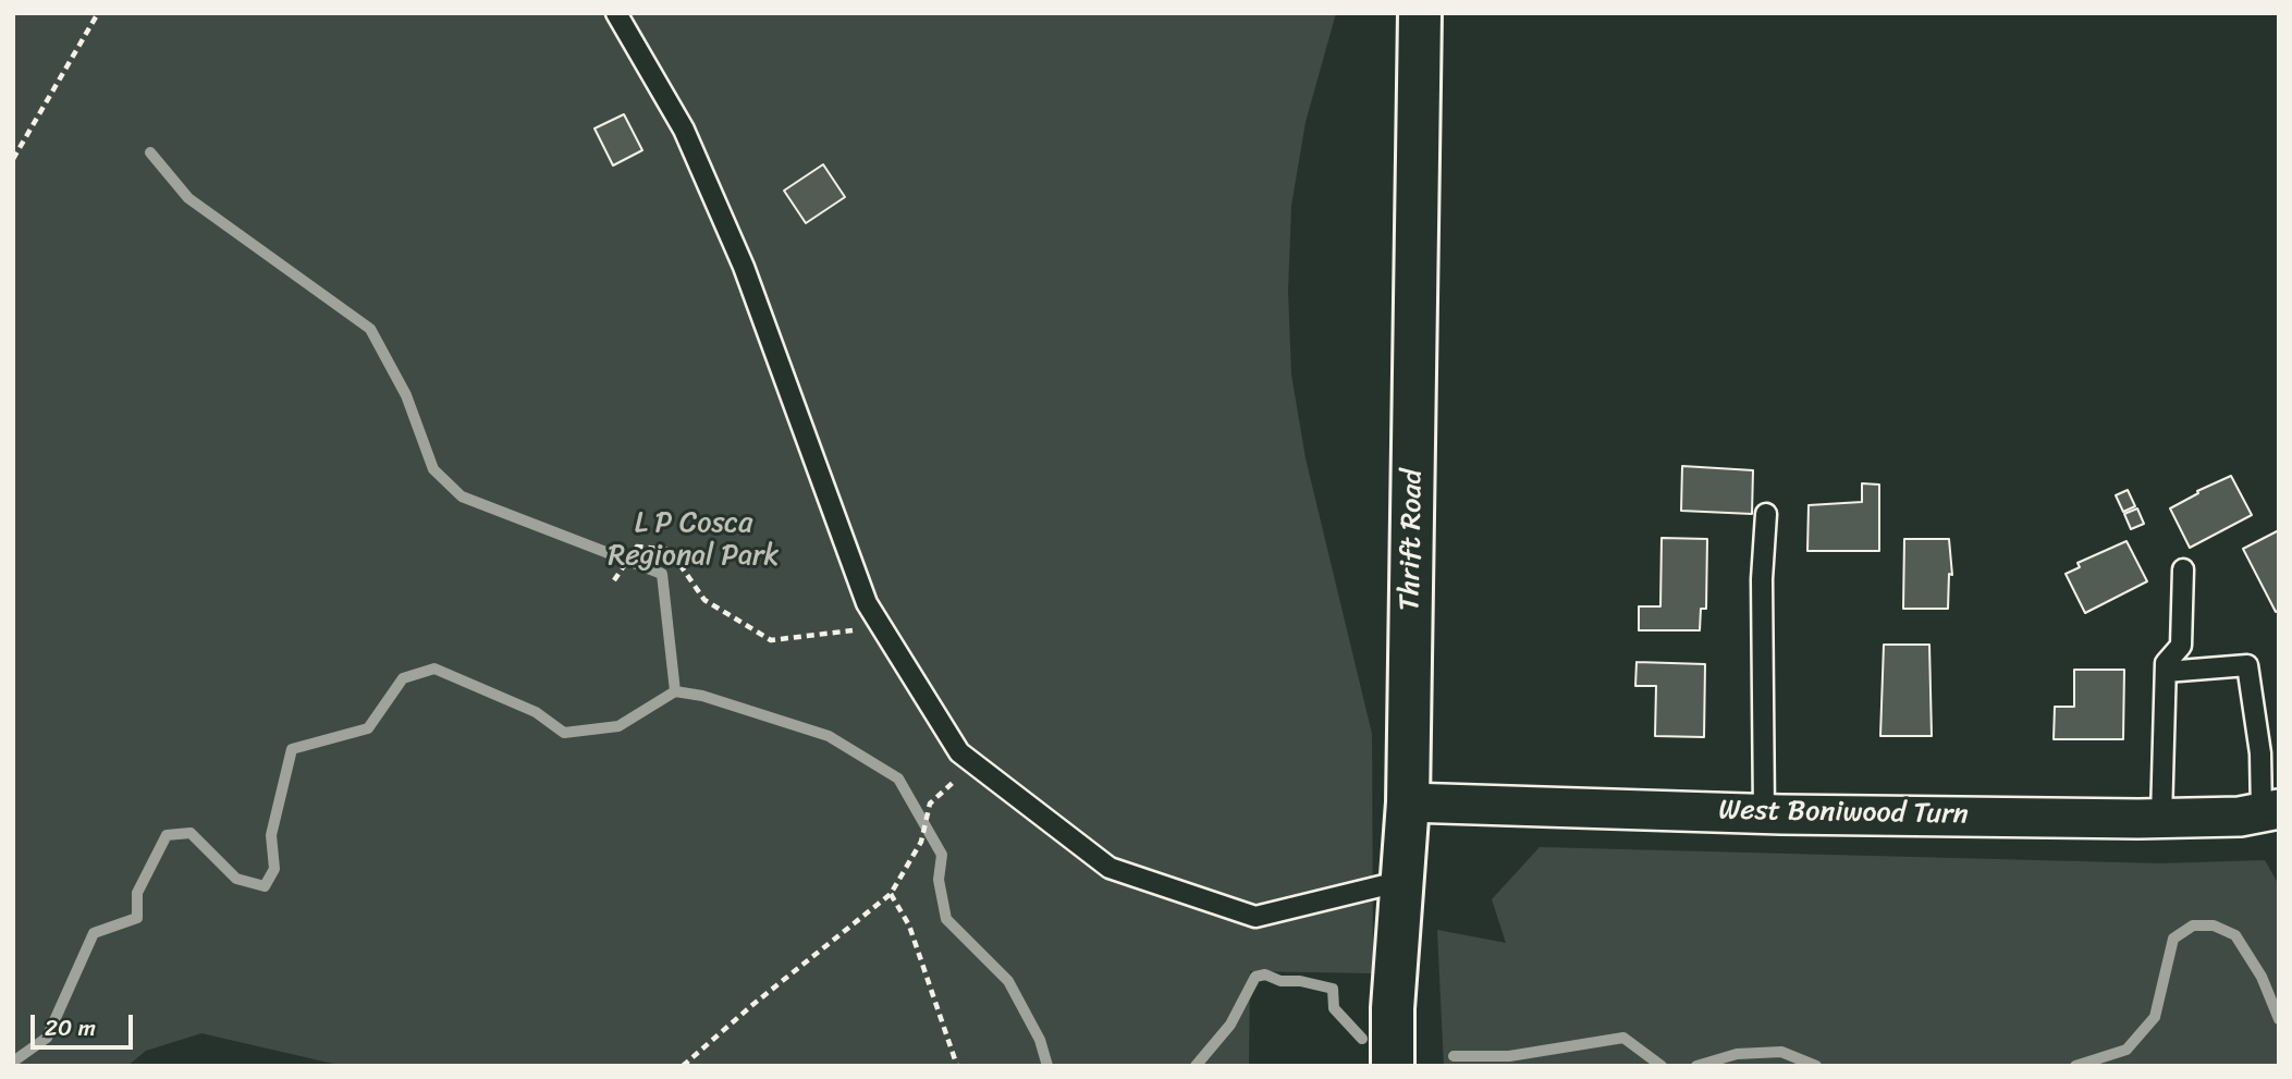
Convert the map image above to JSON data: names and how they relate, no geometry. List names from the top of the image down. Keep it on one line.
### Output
{"streets":{"street":["Thrift Road","West Boniwood Turn"]},"crossings":[["Thrift Road","West Boniwood Turn"]],"parks":["L P Cosca Regional Park"],"scale_bar":"20 m"}
